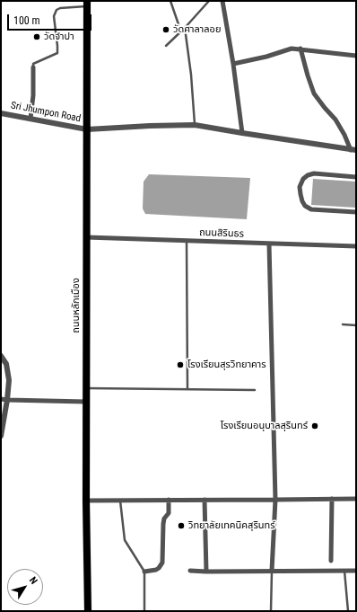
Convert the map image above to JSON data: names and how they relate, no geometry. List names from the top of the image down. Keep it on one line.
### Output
{"streets":{"main road":["ถนนหลักเมือง"],"street":["Sri Jhumpon Road","ถนนสิรินธร"]},"crossings":[["Sri Jhumpon Road","ถนนหลักเมือง"],["ถนนสิรินธร","ถนนหลักเมือง"]],"places":["วัดศาลาลอย","วัดจำปา","โรงเรียนสุรวิทยาคาร","โรงเรียนอนุบาลสุรินทร์","วิทยาลัยเทคนิคสุรินทร์"],"scale_bar":"100 m","north":"top right"}
